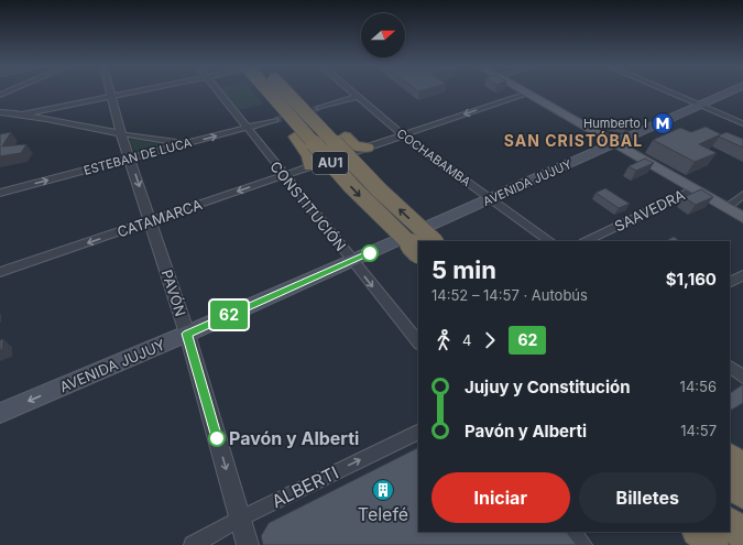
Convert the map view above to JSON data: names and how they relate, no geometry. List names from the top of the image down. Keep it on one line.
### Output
{"streets":{"highway":["AU1"],"main road":["AVENIDA JUJUY"],"street":["ESTEBAN DE LUCA","COCHABAMBA","CONSTITUCIÓN","SAAVEDRA","CATAMARCA","PAVÓN","ALBERTI"]},"crossings":[["ESTEBAN DE LUCA","CONSTITUCIÓN"],["ESTEBAN DE LUCA","PAVÓN"],["COCHABAMBA","AVENIDA JUJUY"],["AVENIDA JUJUY","CONSTITUCIÓN"],["AVENIDA JUJUY","PAVÓN"],["CONSTITUCIÓN","CATAMARCA"],["CATAMARCA","PAVÓN"],["PAVÓN","ALBERTI"]],"one_way":["CATAMARCA","PAVÓN","ALBERTI"],"districts":["SAN CRISTÓBAL"],"places":{"metro station":["Humberto I"],"other":["Pavón y Alberti"],"building":["Telefé"]},"lines":["bus line 62"],"north":"right","page":{"on_map":"62","heading":["5 min","14:52 – 14:57 · Autobús","$1,160"],"legs":["4","62"],"list":[{"name":"Jujuy y Constitución","value":"14:56"},{"name":"Pavón y Alberti","value":"14:57"}],"buttons":["Iniciar","Billetes"]}}
